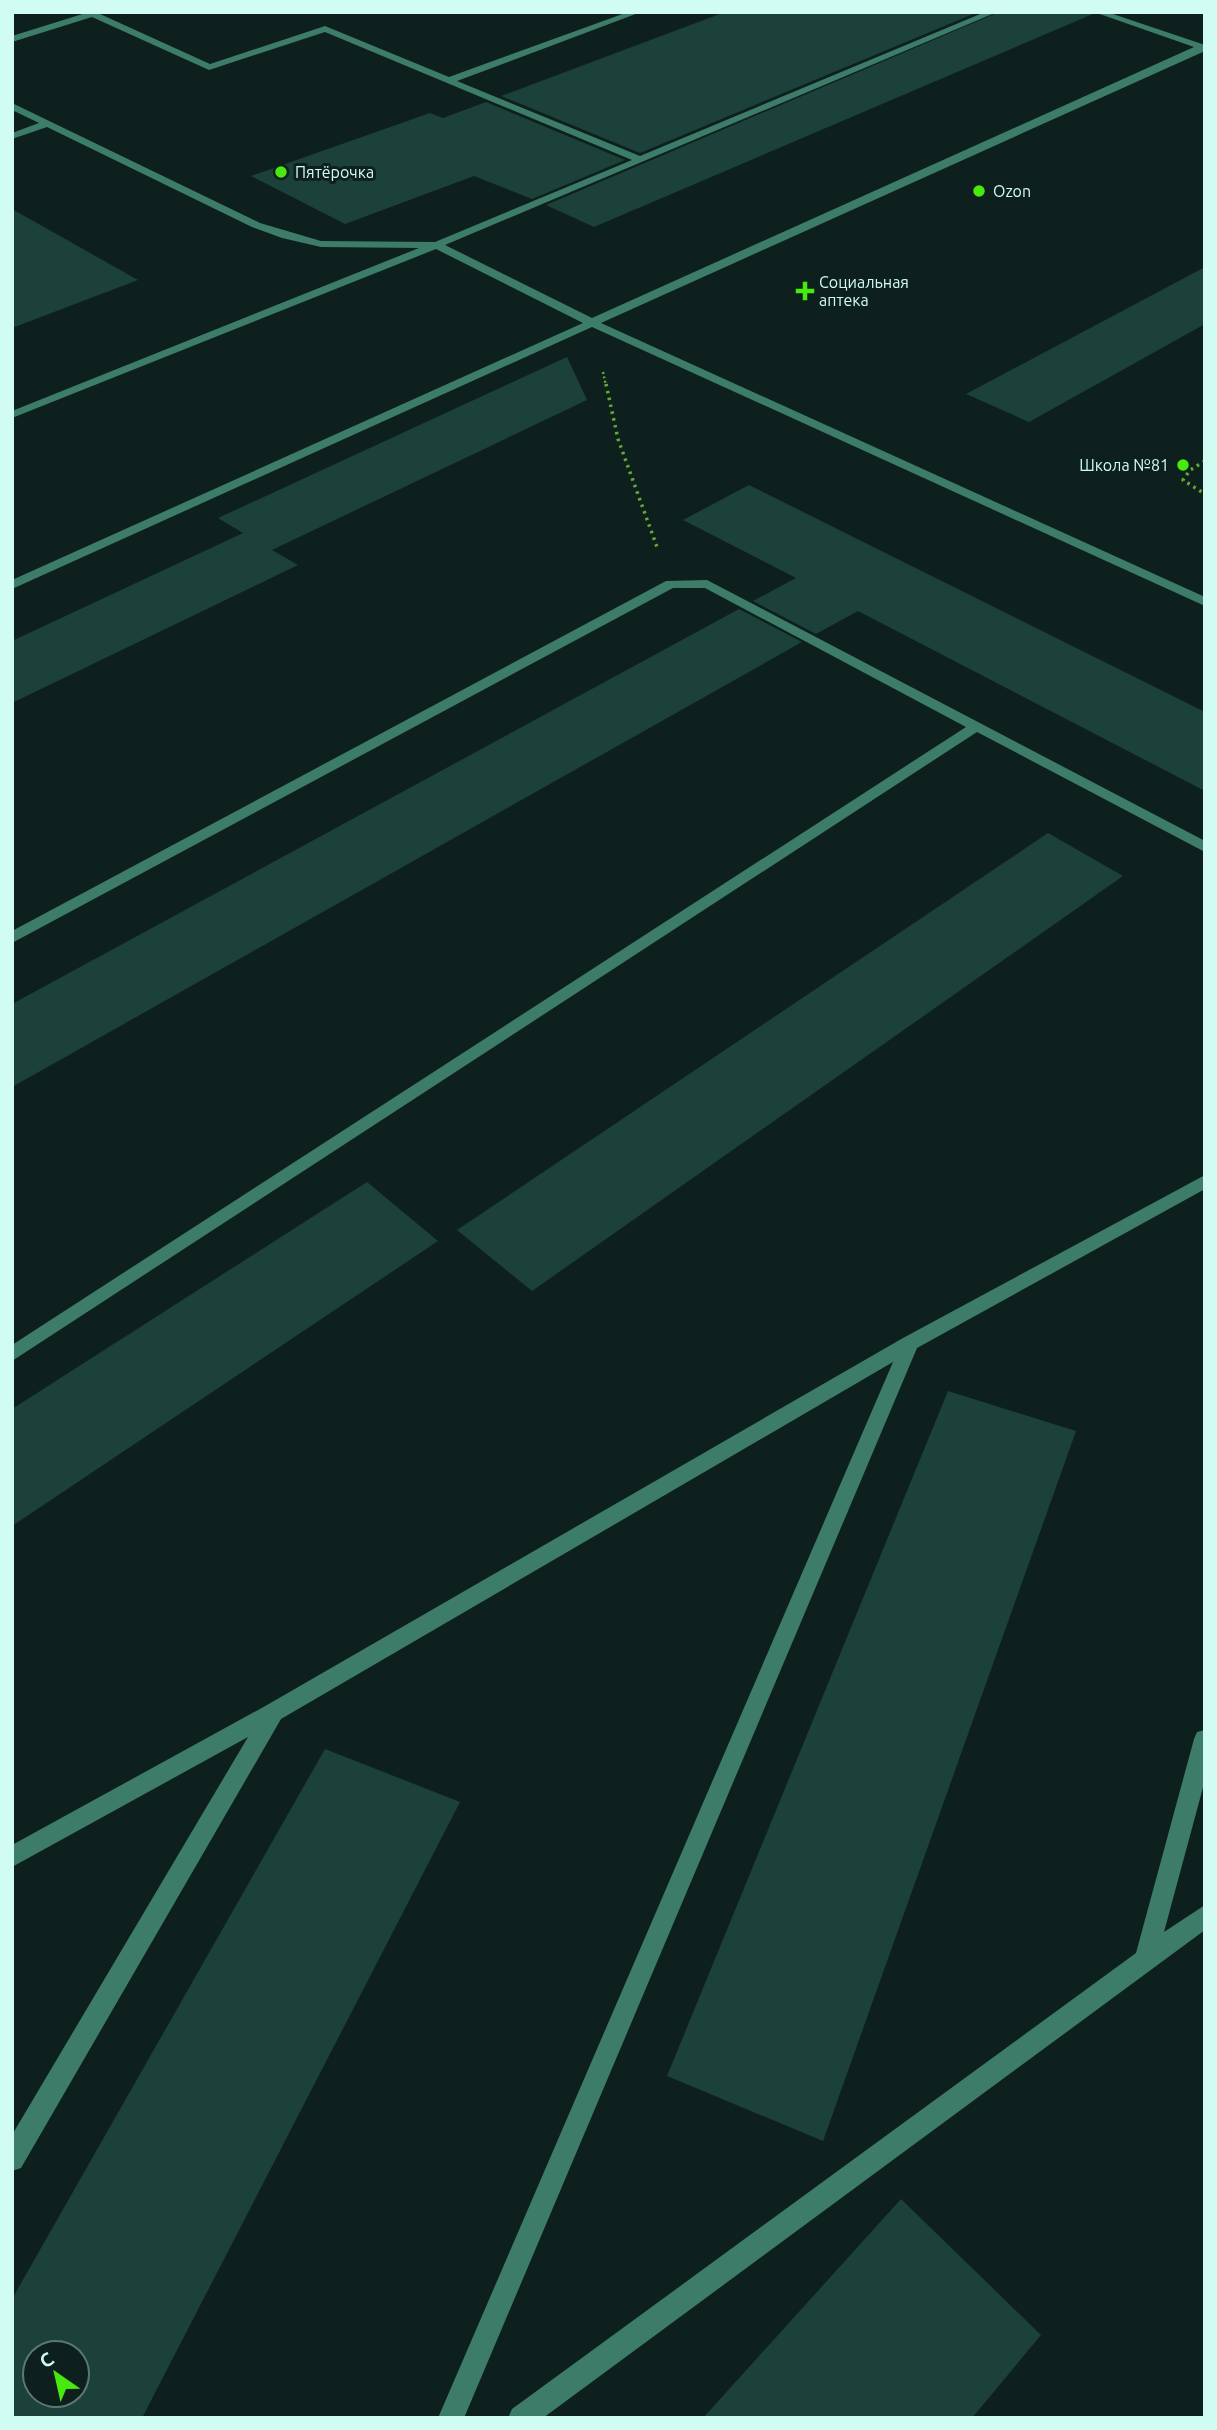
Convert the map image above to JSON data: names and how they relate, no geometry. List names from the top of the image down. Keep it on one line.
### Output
{"places":{"other":["Пятёрочка","Ozon","Школа №81"],"health":["Социальная аптека"]},"north":"top left"}
